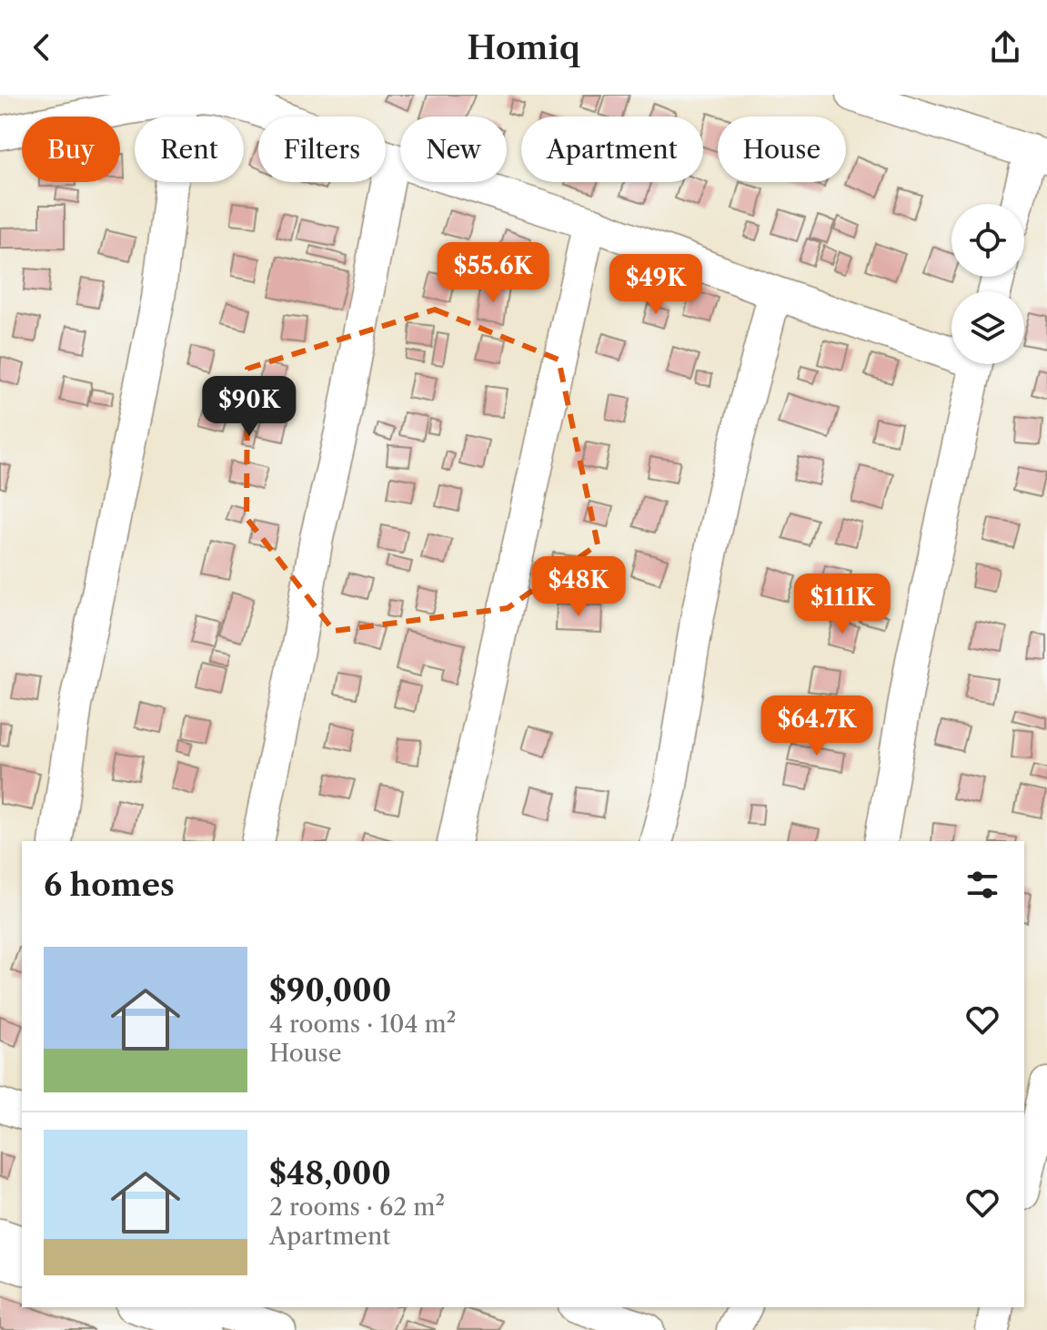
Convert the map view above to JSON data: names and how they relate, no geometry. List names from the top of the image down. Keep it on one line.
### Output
{"page":{"header":"Homiq","chip":["Buy","Rent","Filters","New","Apartment","House"],"price":["$55.6K","$49K","$90K","$48K","$111K","$64.7K"],"heading":"6 homes","list":[{"name":"$90,000","note":"4 rooms · 104 m² · House"},{"name":"$48,000","note":"2 rooms · 62 m² · Apartment"}]}}
